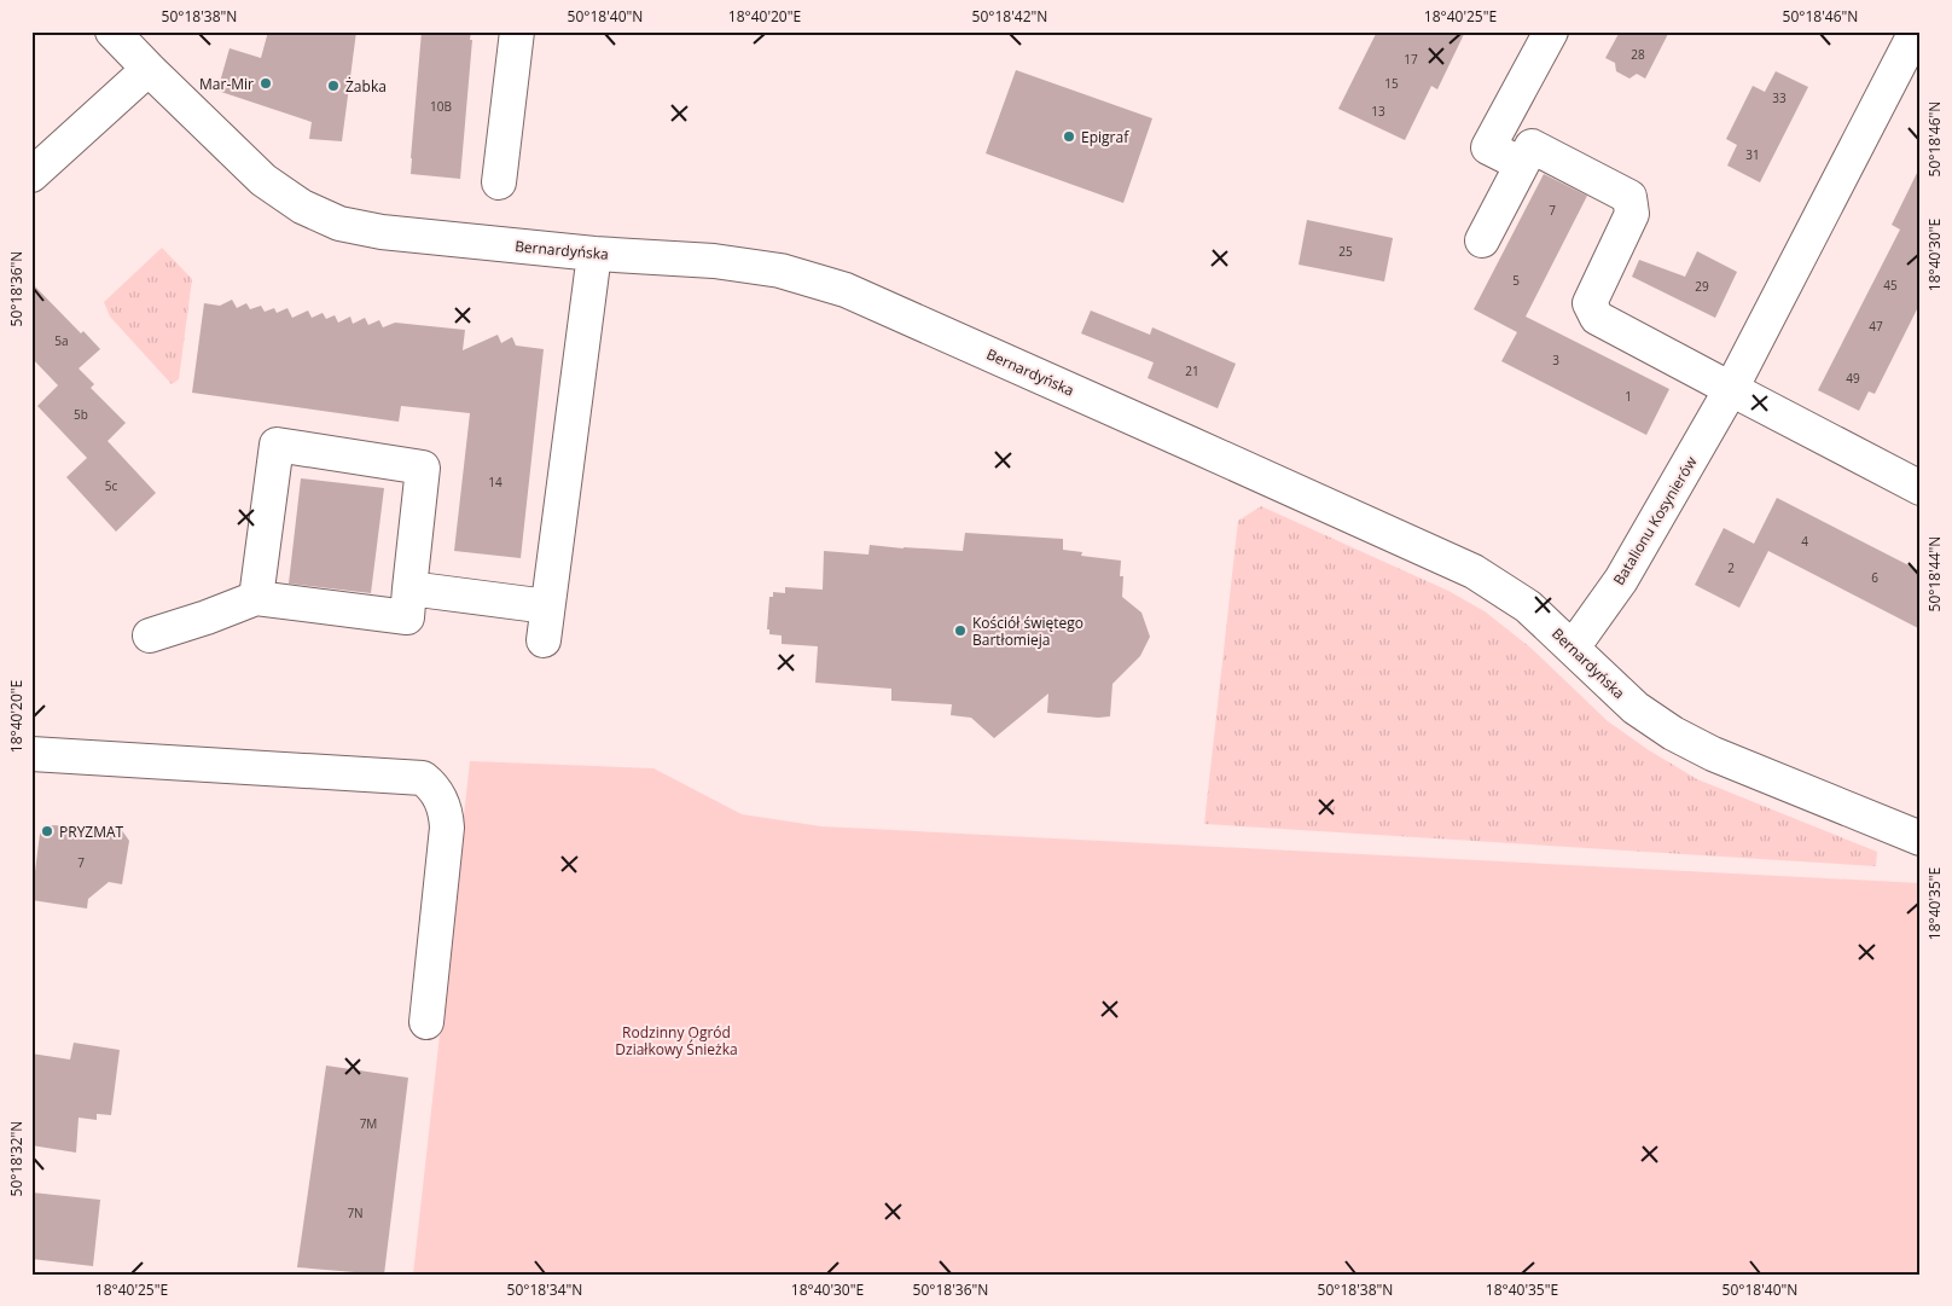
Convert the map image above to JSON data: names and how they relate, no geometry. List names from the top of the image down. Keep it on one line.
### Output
{"streets":{"street":["Bernardyńska","Batalionu Kosynierów"]},"crossings":[["Bernardyńska","Batalionu Kosynierów"]],"parks":["Rodzinny Ogród Działkowy Śnieżka"],"places":["Mar-Mir","Żabka","Epigraf","Kościół świętego Bartłomieja","PRYZMAT"],"house_numbers":["28","17","15","33","10B","13","31","7","25","5","45","29","47","5a","3","21","49","1","5b","14","5c","4","2","6","7","7M","7N"],"coordinates":["50°18'38\"N","50°18'40\"N","18°40'20\"E","50°18'42\"N","18°40'25\"E","50°18'46\"N","18°40'30\"E","50°18'36\"N","50°18'44\"N","18°40'35\"E","50°18'32\"N","50°18'34\"N"]}
